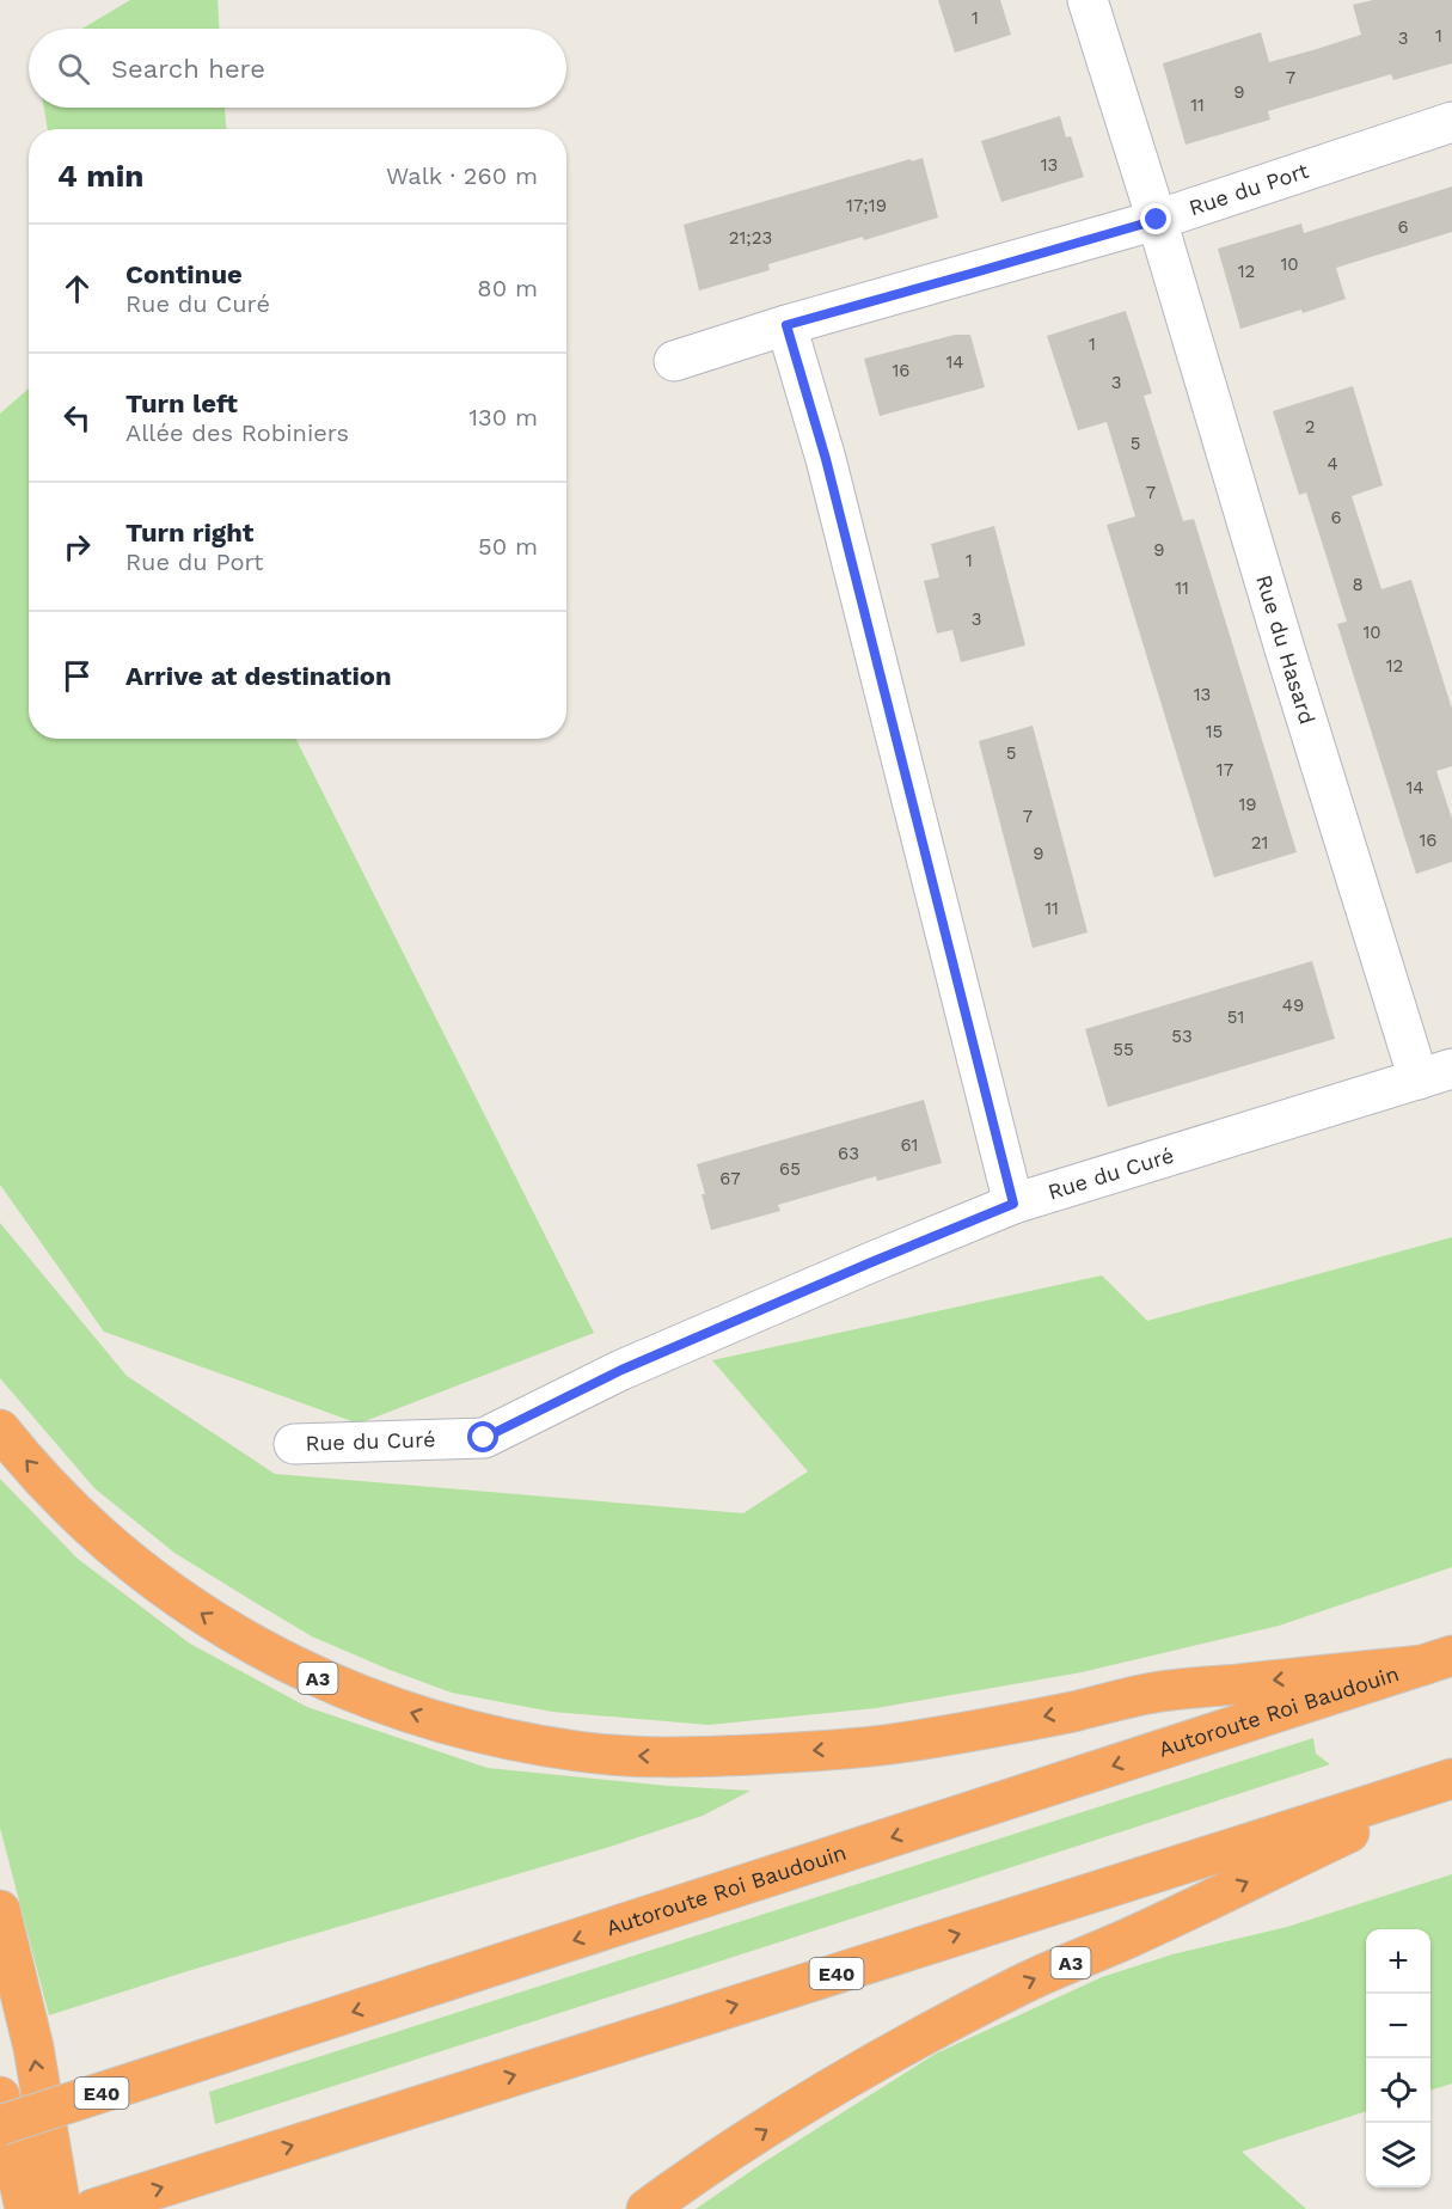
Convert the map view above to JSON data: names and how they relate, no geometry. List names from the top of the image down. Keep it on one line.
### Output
{"streets":{"highway":["A3","Autoroute Roi Baudouin","E40"],"street":["Rue du Port","Rue du Hasard","Rue du Curé"]},"crossings":[["Rue du Port","Rue du Hasard"],["Rue du Hasard","Rue du Curé"],["A3","Autoroute Roi Baudouin"],["A3","E40"]],"house_numbers":["1","1","3","7","9","11","13","17;19","6","21;23","10","12","1","14","16","3","2","5","4","7","6","9","1","8","11","3","10","12","13","15","5","17","14","19","7","16","21","9","11","49","51","53","55","61","63","65","67"],"page":{"search":"Search here","heading":["4 min","Walk · 260 m"],"list":[["Continue","Rue du Curé","80 m"],["Turn left","Allée des Robiniers","130 m"],["Turn right","Rue du Port","50 m"],"Arrive at destination"],"map_buttons":["+","−"]}}
